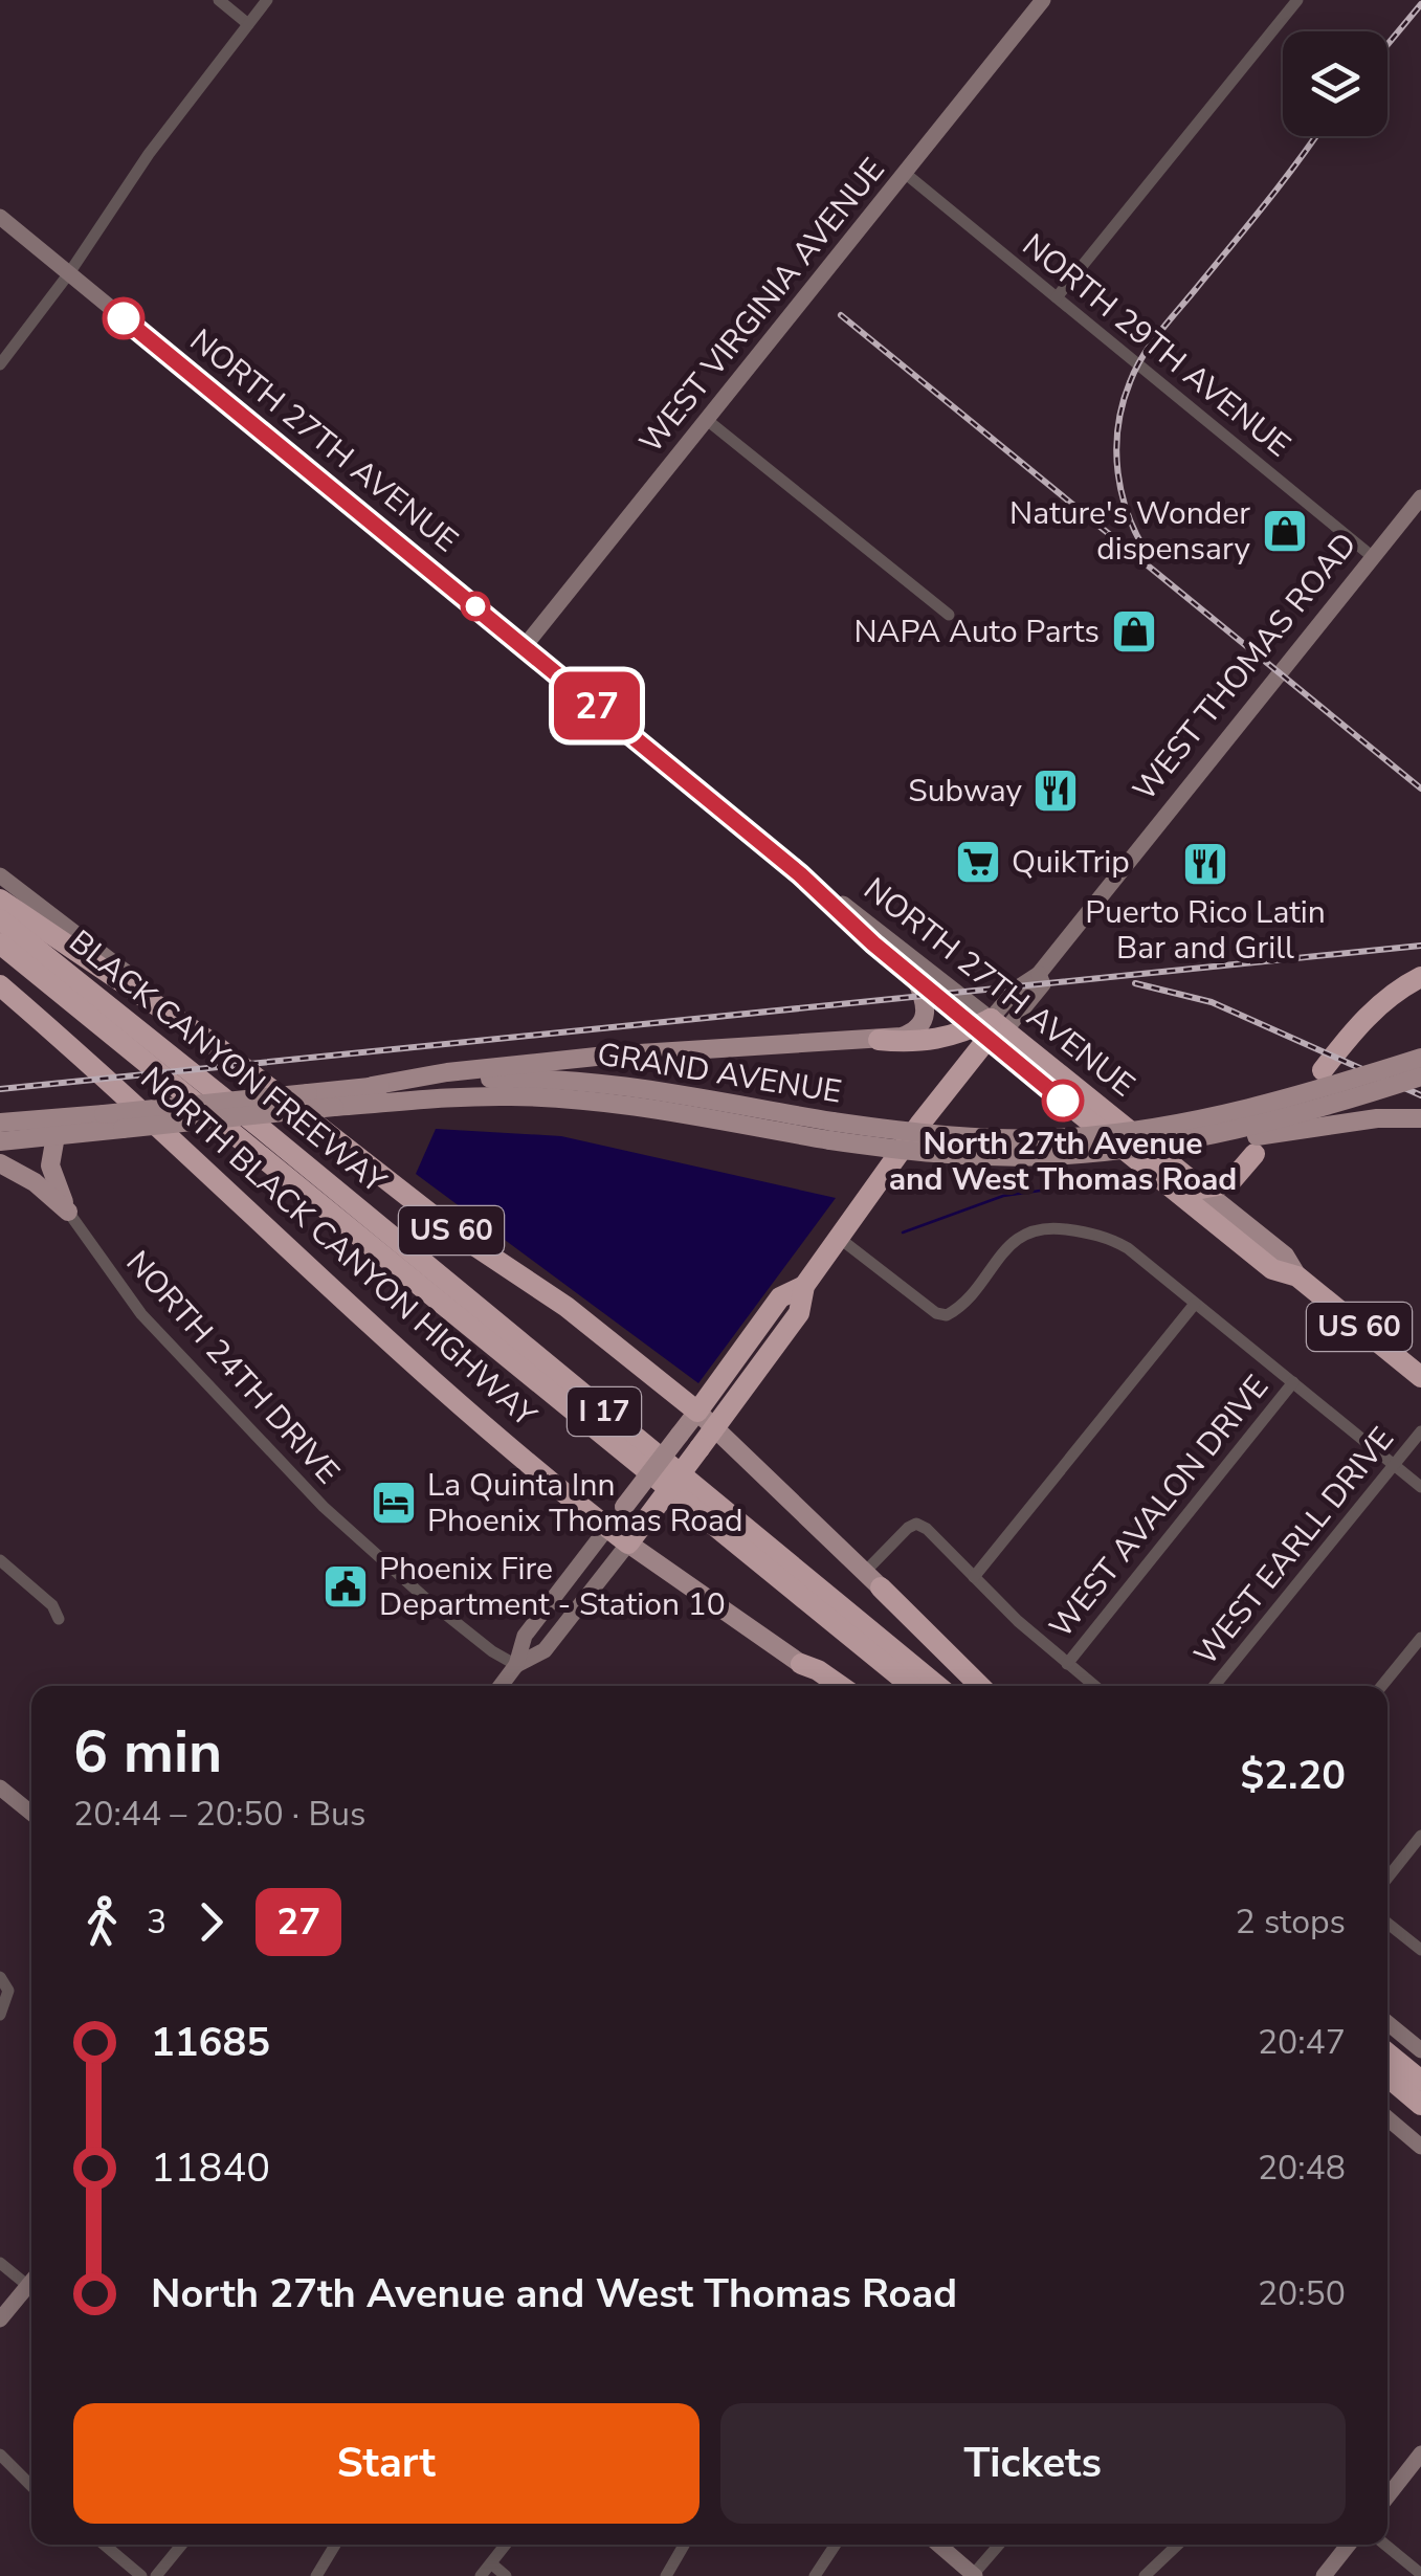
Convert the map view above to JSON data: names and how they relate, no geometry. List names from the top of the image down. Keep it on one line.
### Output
{"streets":{"highway":["NORTH 27TH AVENUE","WEST THOMAS ROAD","BLACK CANYON FREEWAY","US 60","NORTH BLACK CANYON HIGHWAY","I 17"],"main road":["WEST VIRGINIA AVENUE","GRAND AVENUE"],"street":["NORTH 29TH AVENUE","NORTH 24TH DRIVE","WEST AVALON DRIVE","WEST EARLL DRIVE"]},"crossings":[["WEST VIRGINIA AVENUE","NORTH 29TH AVENUE"],["WEST VIRGINIA AVENUE","NORTH 27TH AVENUE"],["NORTH 29TH AVENUE","WEST THOMAS ROAD"],["NORTH 27TH AVENUE","WEST THOMAS ROAD"],["WEST THOMAS ROAD","US 60"],["WEST THOMAS ROAD","NORTH BLACK CANYON HIGHWAY"],["WEST THOMAS ROAD","NORTH 24TH DRIVE"]],"places":{"shop":["Nature's Wonder dispensary","NAPA Auto Parts"],"restaurant":["Subway","Puerto Rico Latin Bar and Grill"],"supermarket":["QuikTrip"],"other":["North 27th Avenue and West Thomas Road"],"hotel":["La Quinta Inn Phoenix Thomas Road"],"public building":["Phoenix Fire Department - Station 10"]},"lines":["bus line 27"],"page":{"on_map":"27","heading":["6 min","20:44 – 20:50 · Bus","$2.20"],"legs":["3","27","2 stops"],"list":[{"name":"11685","value":"20:47"},{"name":"11840","value":"20:48"},{"name":"North 27th Avenue and West Thomas Road","value":"20:50"}],"buttons":["Start","Tickets"]}}
